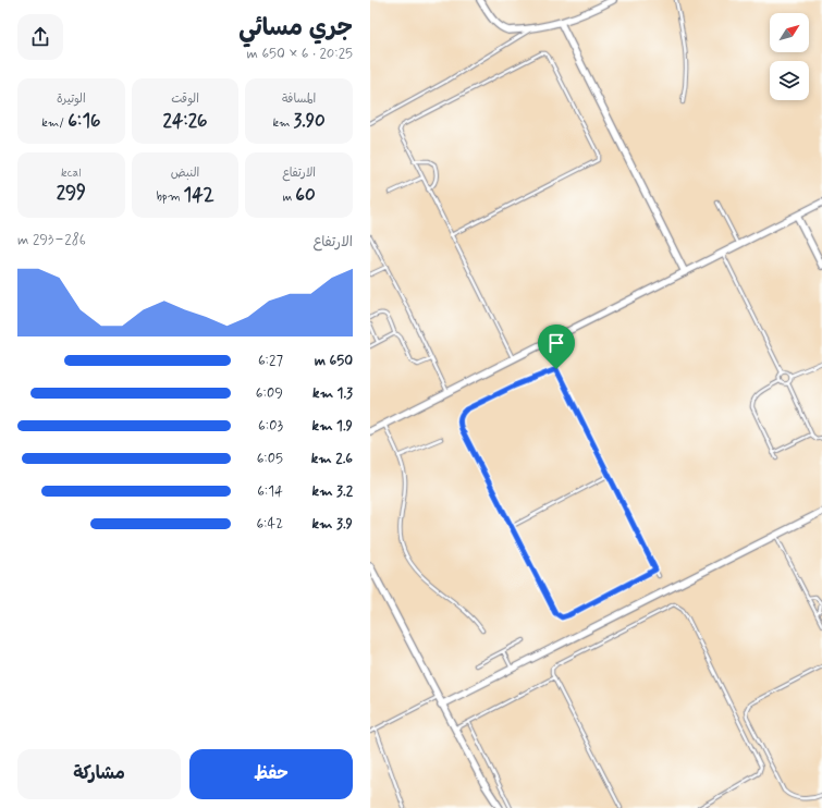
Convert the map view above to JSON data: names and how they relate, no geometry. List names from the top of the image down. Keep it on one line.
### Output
{"north":"top right","page":{"heading":["جري مسائي","20:25 · 6 × 650 m"],"stats":[["المسافة","3.90 km"],["الوقت","24:26"],["الوتيرة","6:16 /km"],["الارتفاع","60 m"],["النبض","142 bpm"],["kcal","299"]],"chart":["الارتفاع","286–293 m"],"list":[{"name":"650 m","note":"6:27"},{"name":"1.3 km","note":"6:09"},{"name":"1.9 km","note":"6:03"},{"name":"2.6 km","note":"6:05"},{"name":"3.2 km","note":"6:14"},{"name":"3.9 km","note":"6:42"}],"buttons":["حفظ","مشاركة"]}}
